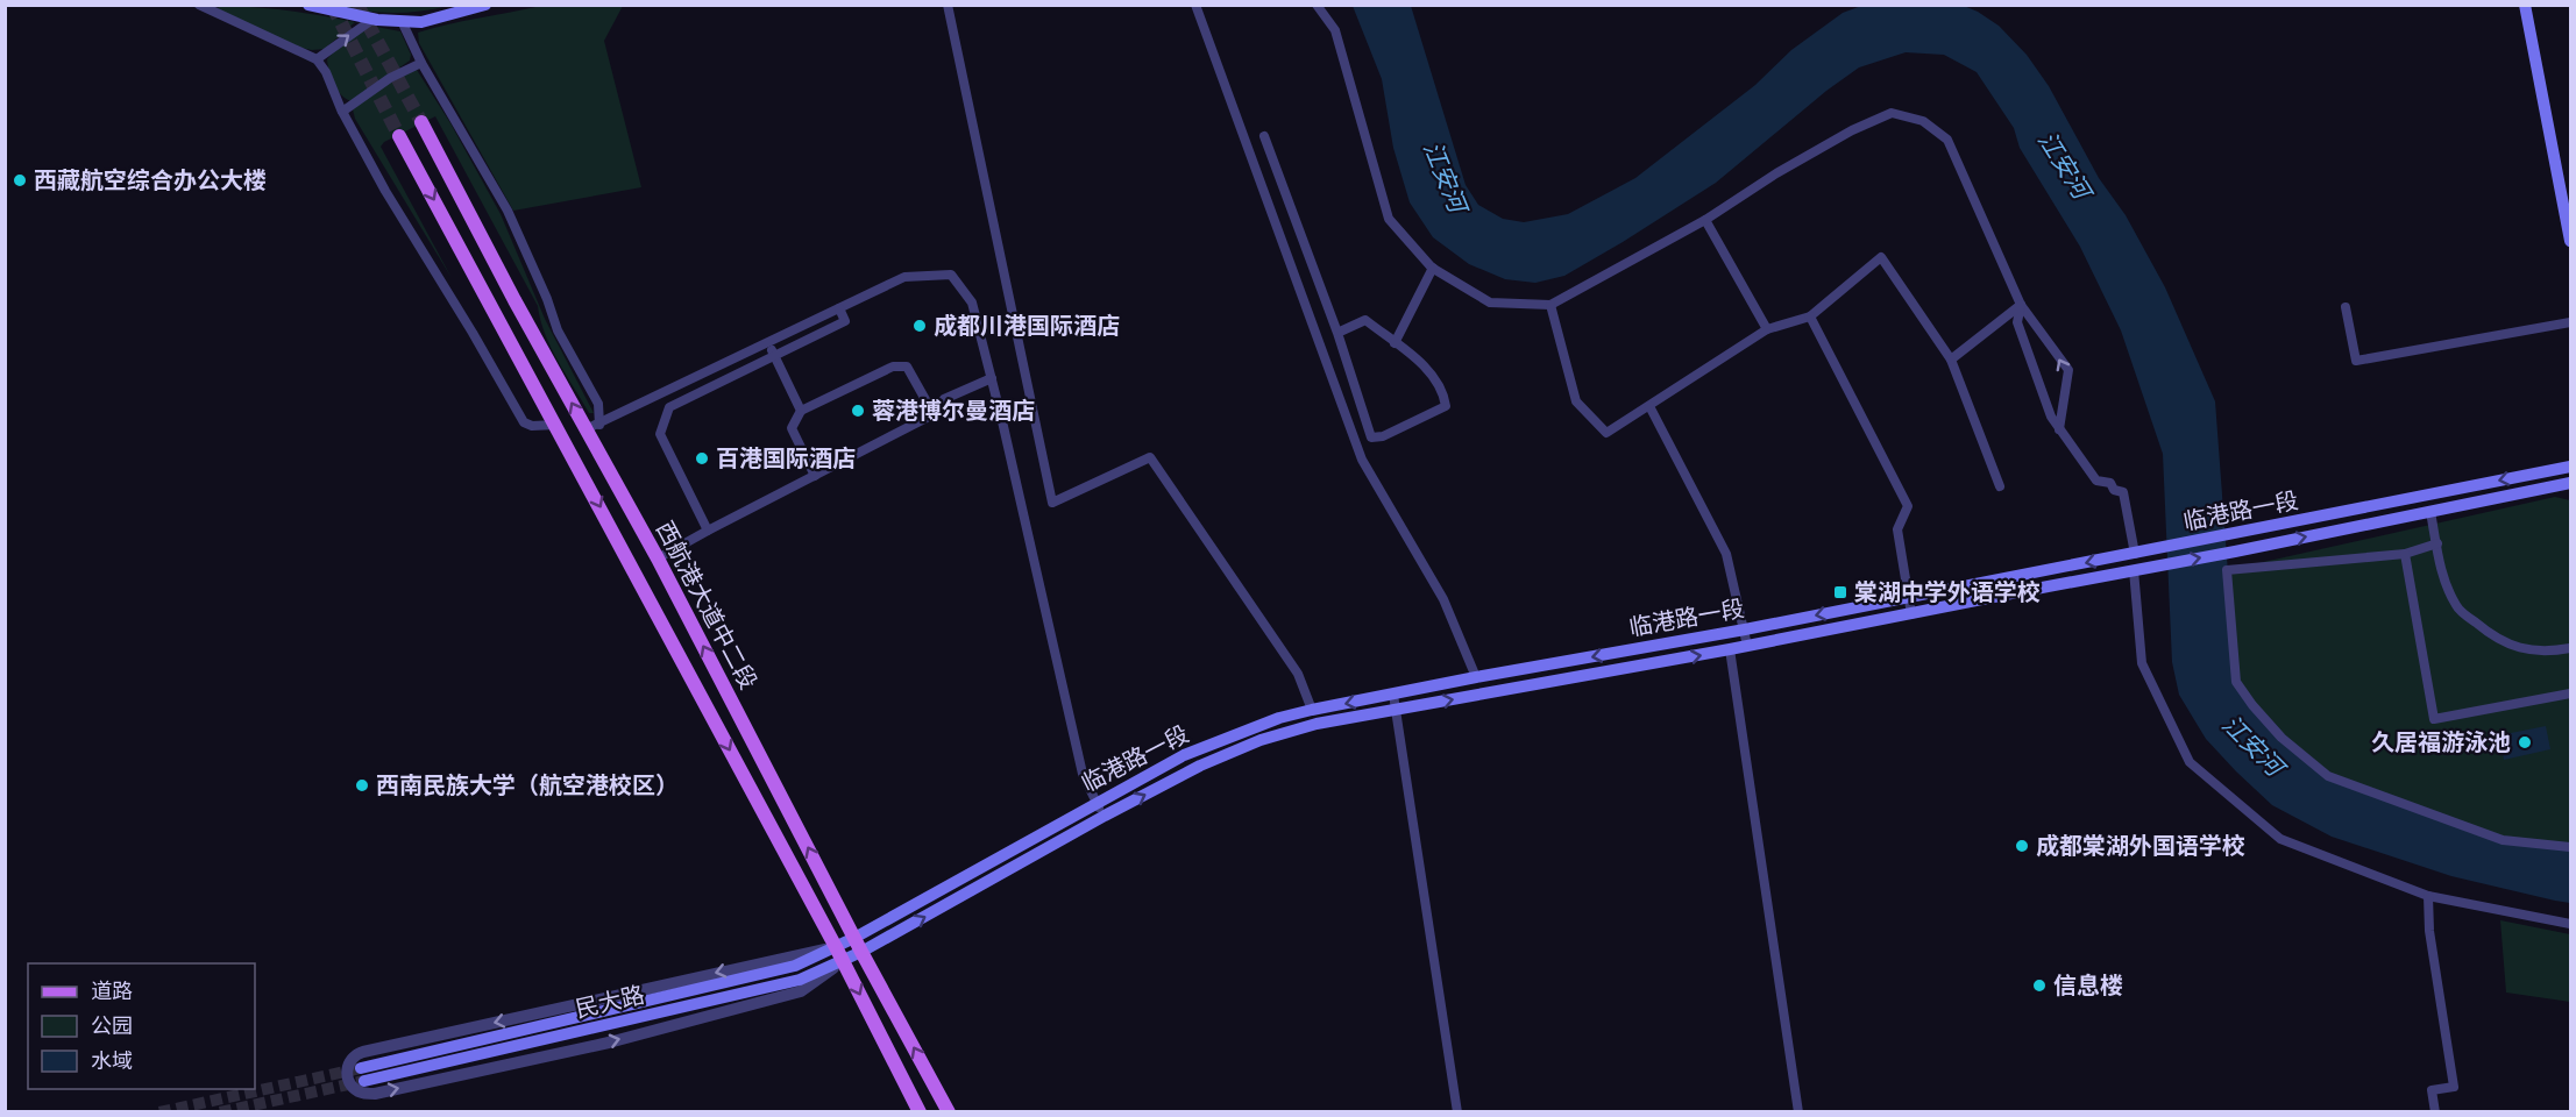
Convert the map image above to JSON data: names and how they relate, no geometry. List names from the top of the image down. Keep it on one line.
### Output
{"streets":{"main road":["临港路一段","西航港大道中二段","民大路"]},"crossings":[["临港路一段","西航港大道中二段"],["临港路一段","民大路"],["西航港大道中二段","民大路"]],"water":["江安河"],"places":{"other":["西藏航空综合办公大楼","成都川港国际酒店","蓉港博尔曼酒店","百港国际酒店","久居福游泳池","西南民族大学（航空港校区）","成都棠湖外国语学校","信息楼"],"transit":["棠湖中学外语学校"]},"legend":["道路","公园","水域"]}
